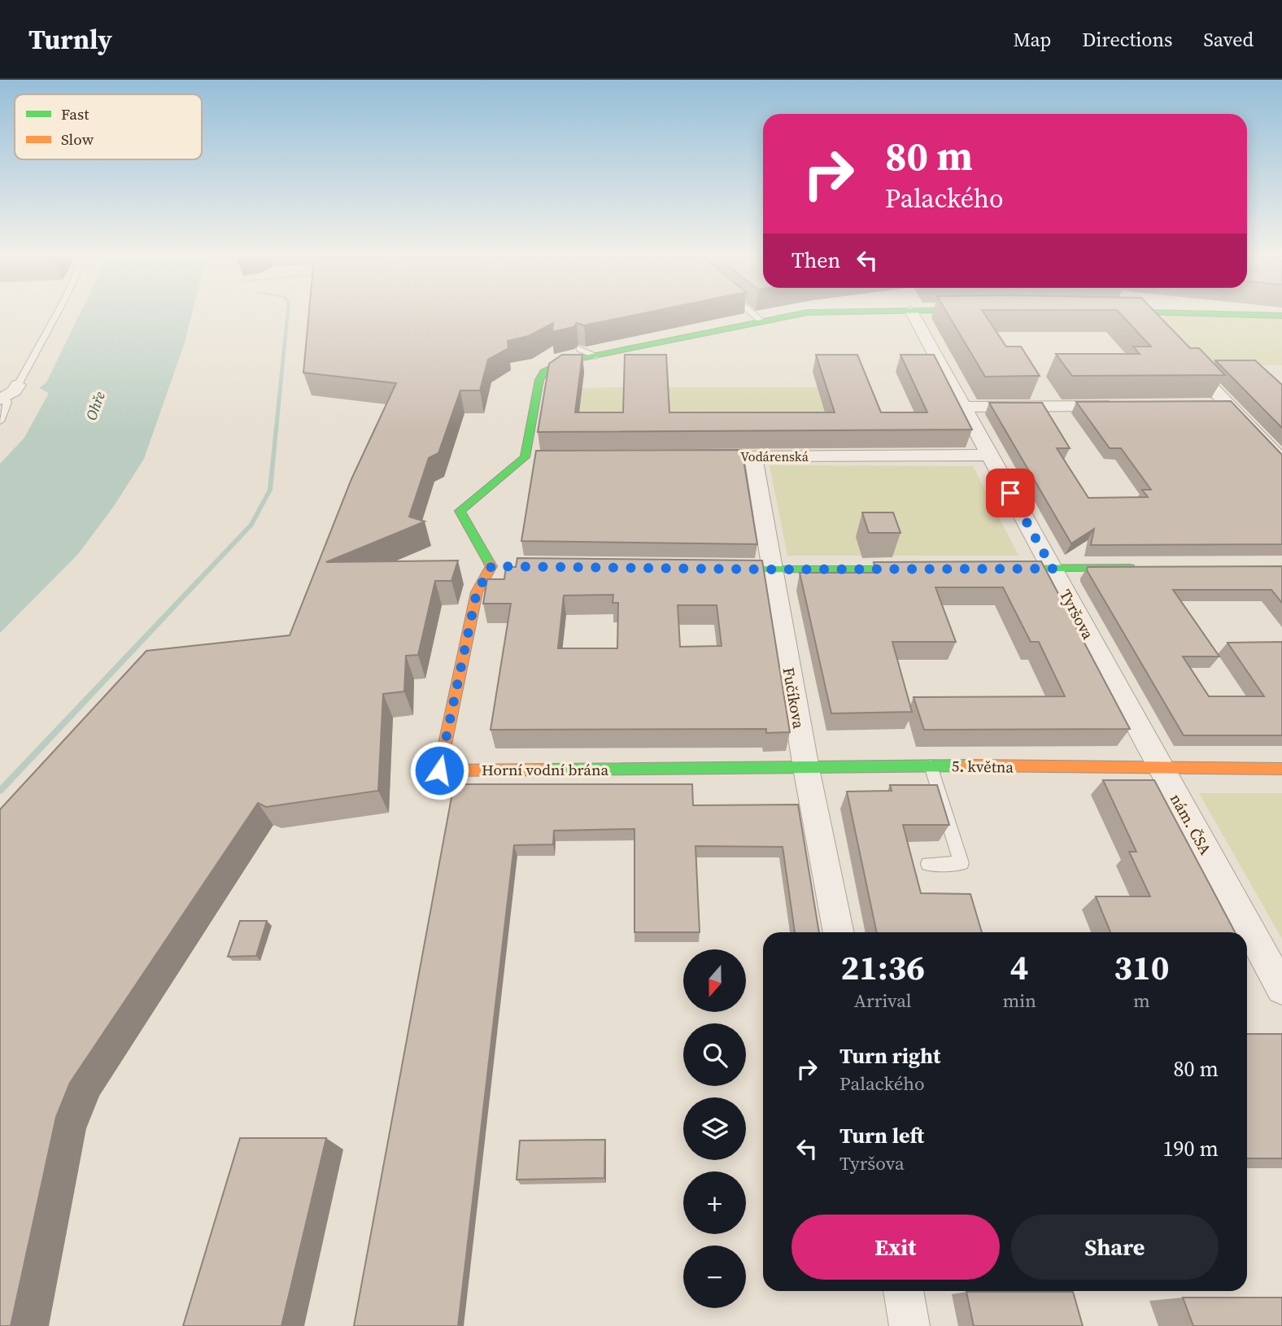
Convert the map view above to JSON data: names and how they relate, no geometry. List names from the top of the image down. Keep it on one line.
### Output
{"streets":{"street":["Vodárenská","Tyršova","Fučíkova","5. května","Horní vodní brána","nám. ČSA"]},"crossings":[["Vodárenská","Tyršova"],["Vodárenská","Fučíkova"],["Tyršova","5. května"],["Tyršova","nám. ČSA"],["Fučíkova","5. května"],["Fučíkova","Horní vodní brána"],["5. května","Horní vodní brána"],["5. května","nám. ČSA"]],"water":["Ohře"],"legend":["Fast","Slow"],"north":"bottom","page":{"header":"Turnly","nav":["Map","Directions","Saved"],"turn":["80 m","Palackého"],"then":"Then","eta":["21:36","Arrival","4","min","310","m"],"map_buttons":["+","−"],"list":[{"name":"Turn right","note":"Palackého","value":"80 m"},{"name":"Turn left","note":"Tyršova","value":"190 m"}],"buttons":["Exit","Share"]}}
